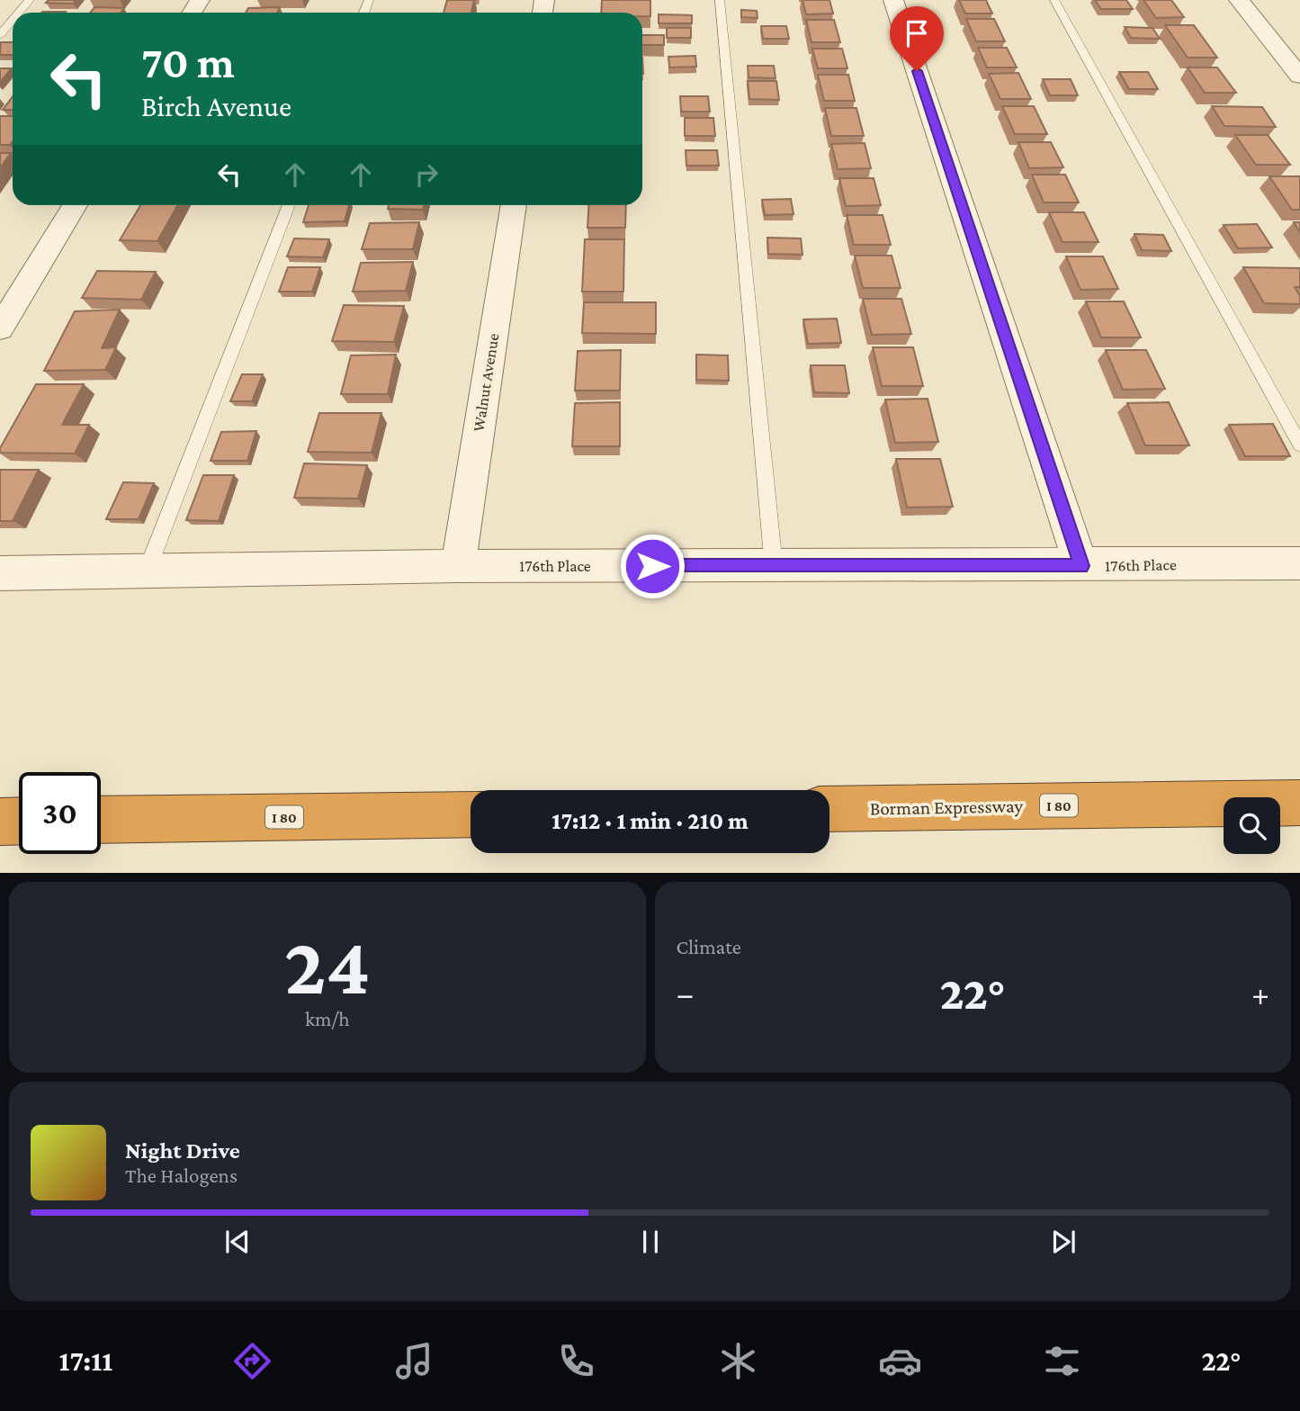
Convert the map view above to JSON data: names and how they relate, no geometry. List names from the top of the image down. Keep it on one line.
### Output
{"streets":{"highway":["I 80","Borman Expressway"],"street":["Walnut Avenue","176th Place"]},"crossings":[["Walnut Avenue","176th Place"]],"page":{"turn":["70 m","Birch Avenue"],"limit":"30","trip":"17:12 · 1 min · 210 m","tile":[["24","km/h"],"Climate"],"heat":["−","22°","+"],"song":["Night Drive","The Halogens"],"tabs":["17:11","22°"]}}
